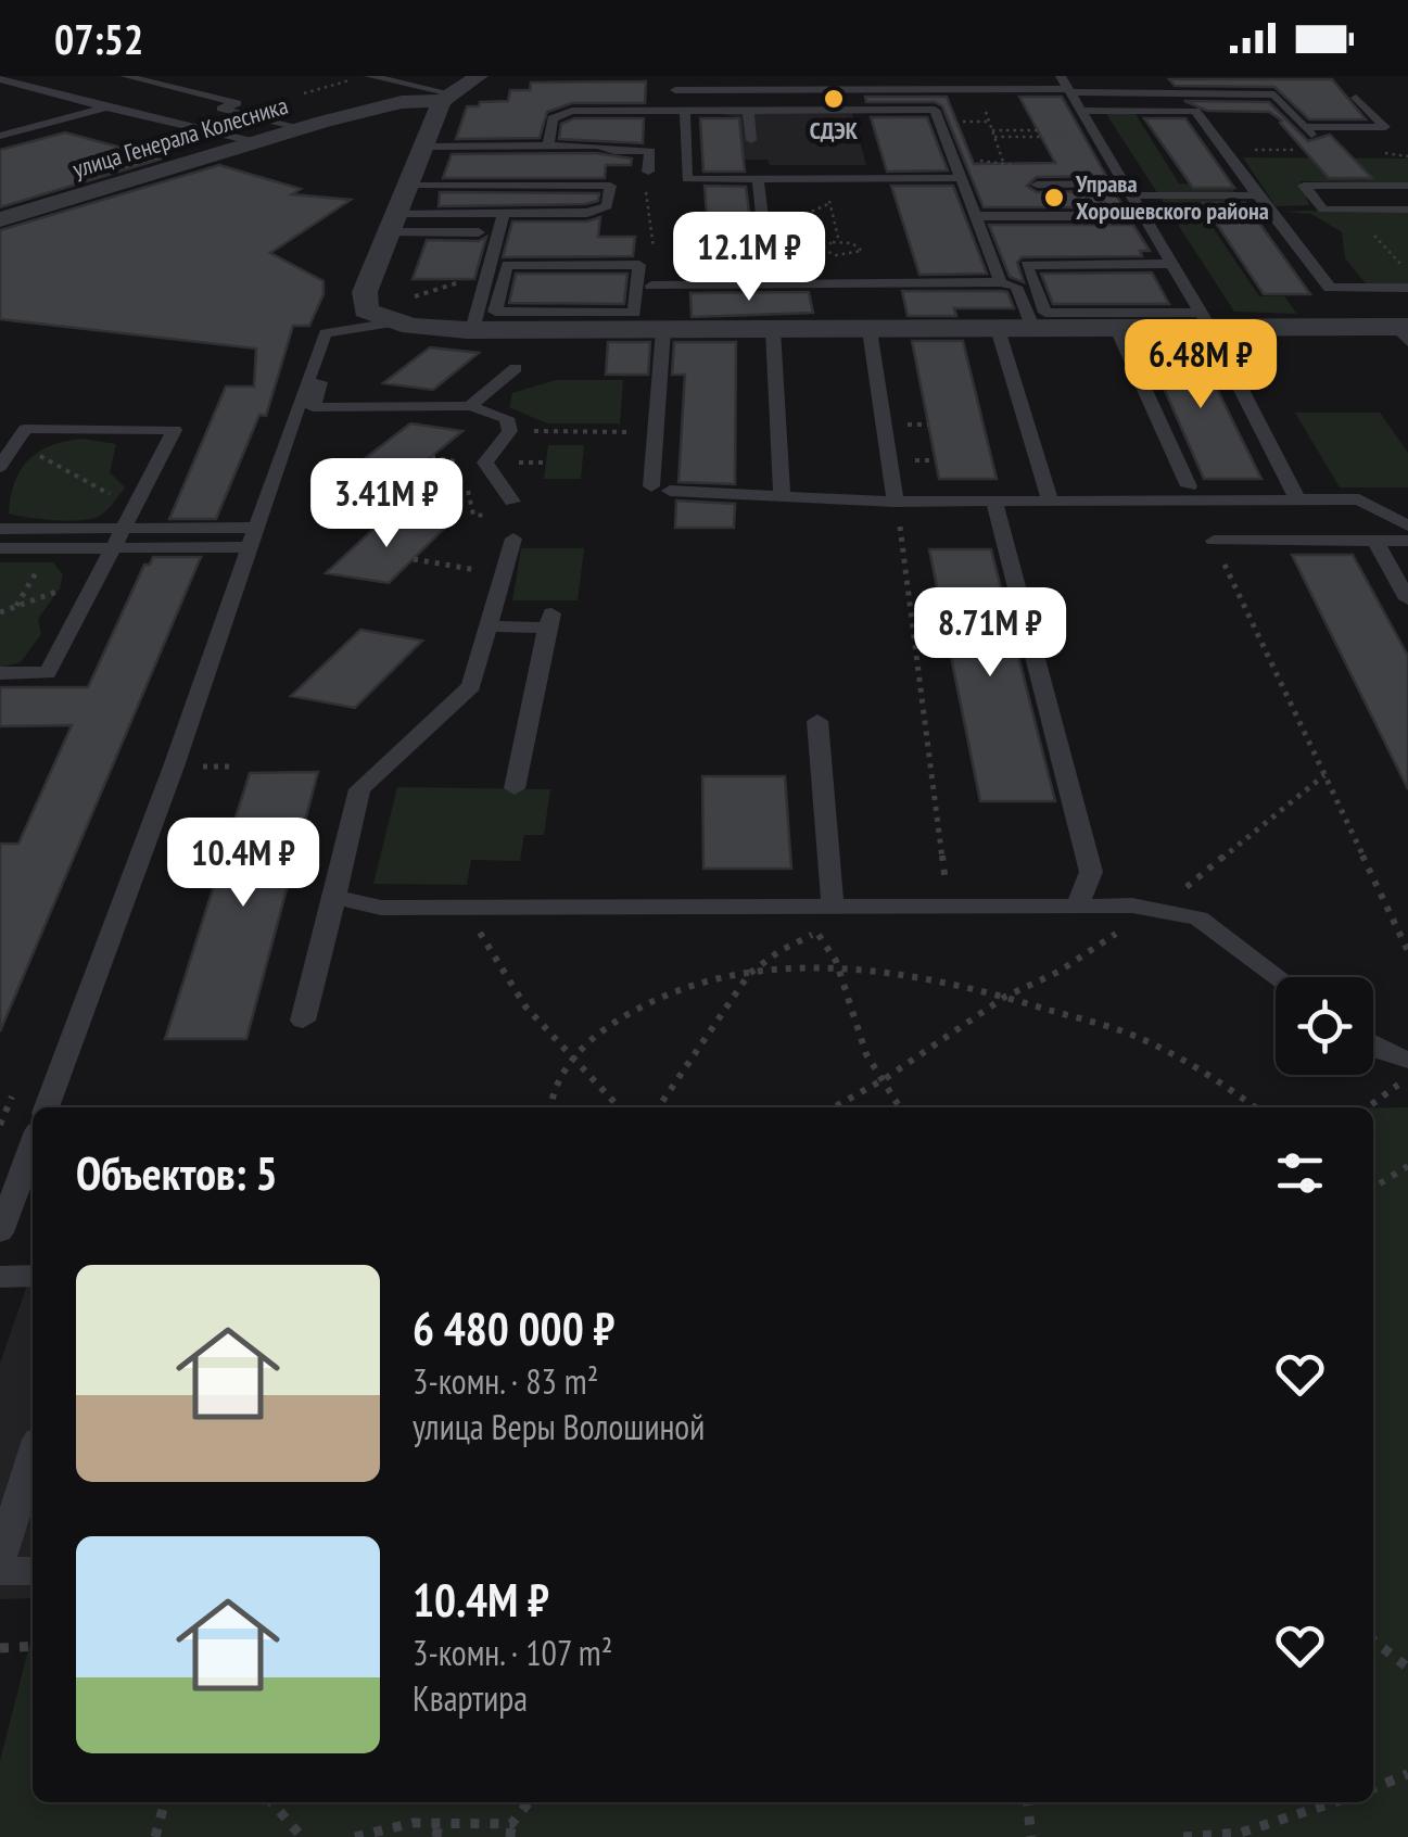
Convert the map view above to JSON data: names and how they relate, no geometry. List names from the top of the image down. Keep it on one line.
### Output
{"streets":{"street":["улица Генерала Колесника"]},"places":["СДЭК","Управа Хорошевского района"],"page":{"status":"07:52","price":["12.1M ₽","6.48M ₽","3.41M ₽","8.71M ₽","10.4M ₽"],"heading":"Объектов: 5","list":[{"name":"6 480 000 ₽","note":"3-комн. · 83 m² · улица Веры Волошиной"},{"name":"10.4M ₽","note":"3-комн. · 107 m² · Квартира"}]}}
